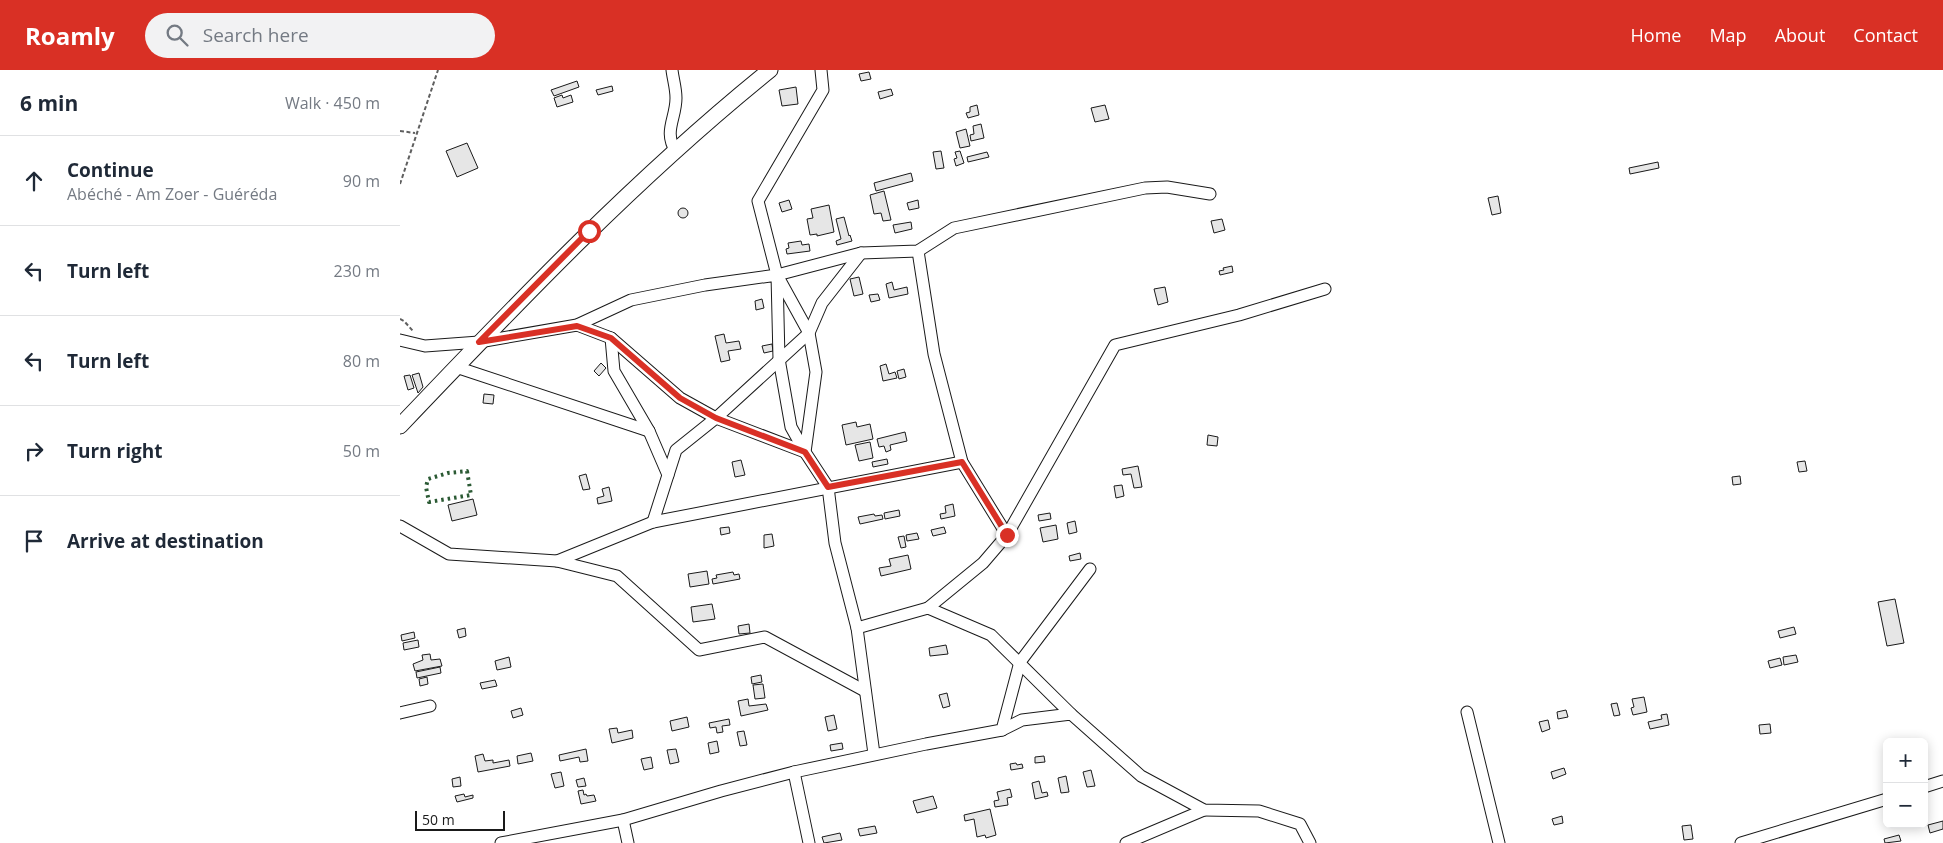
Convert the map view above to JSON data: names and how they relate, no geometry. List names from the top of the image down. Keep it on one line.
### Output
{"scale_bar":"50 m","page":{"header":"Roamly","search":"Search here","nav":["Home","Map","About","Contact"],"heading":["6 min","Walk · 450 m"],"list":[["Continue","Abéché - Am Zoer - Guéréda","90 m"],["Turn left","230 m"],["Turn left","80 m"],["Turn right","50 m"],"Arrive at destination"],"map_buttons":["+","−"],"scale":"50 m"}}
